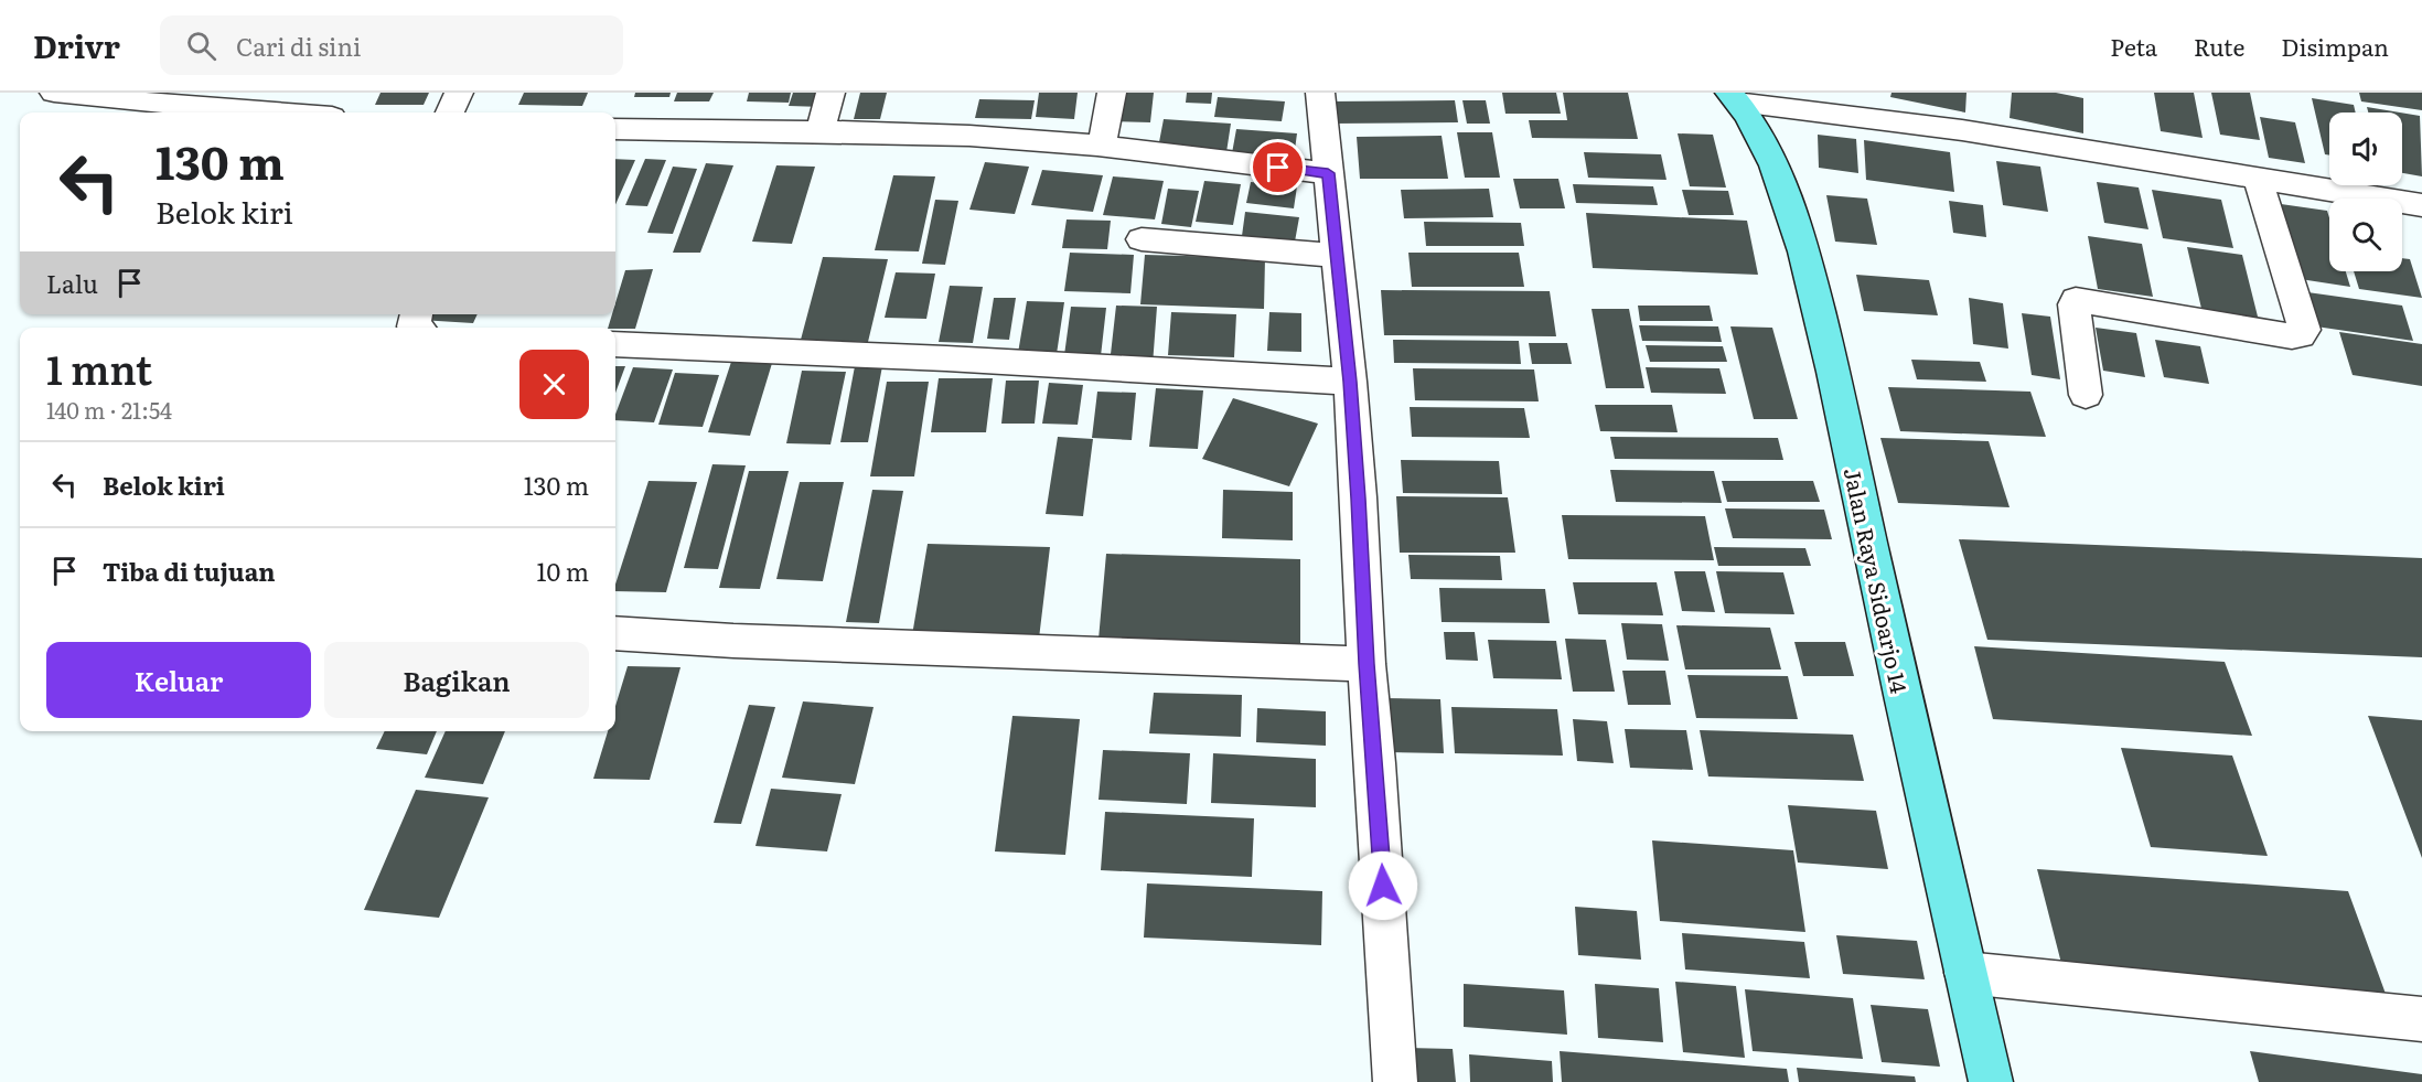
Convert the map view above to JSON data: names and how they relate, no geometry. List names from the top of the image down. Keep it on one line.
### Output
{"streets":{"main road":["Jalan Raya Sidoarjo 14"]},"page":{"header":"Drivr","search":"Cari di sini","nav":["Peta","Rute","Disimpan"],"turn":["130 m","Belok kiri"],"then":"Lalu","heading":["1 mnt","140 m · 21:54"],"list":[{"name":"Belok kiri","value":"130 m"},{"name":"Tiba di tujuan","value":"10 m"}],"buttons":["Keluar","Bagikan"]}}
